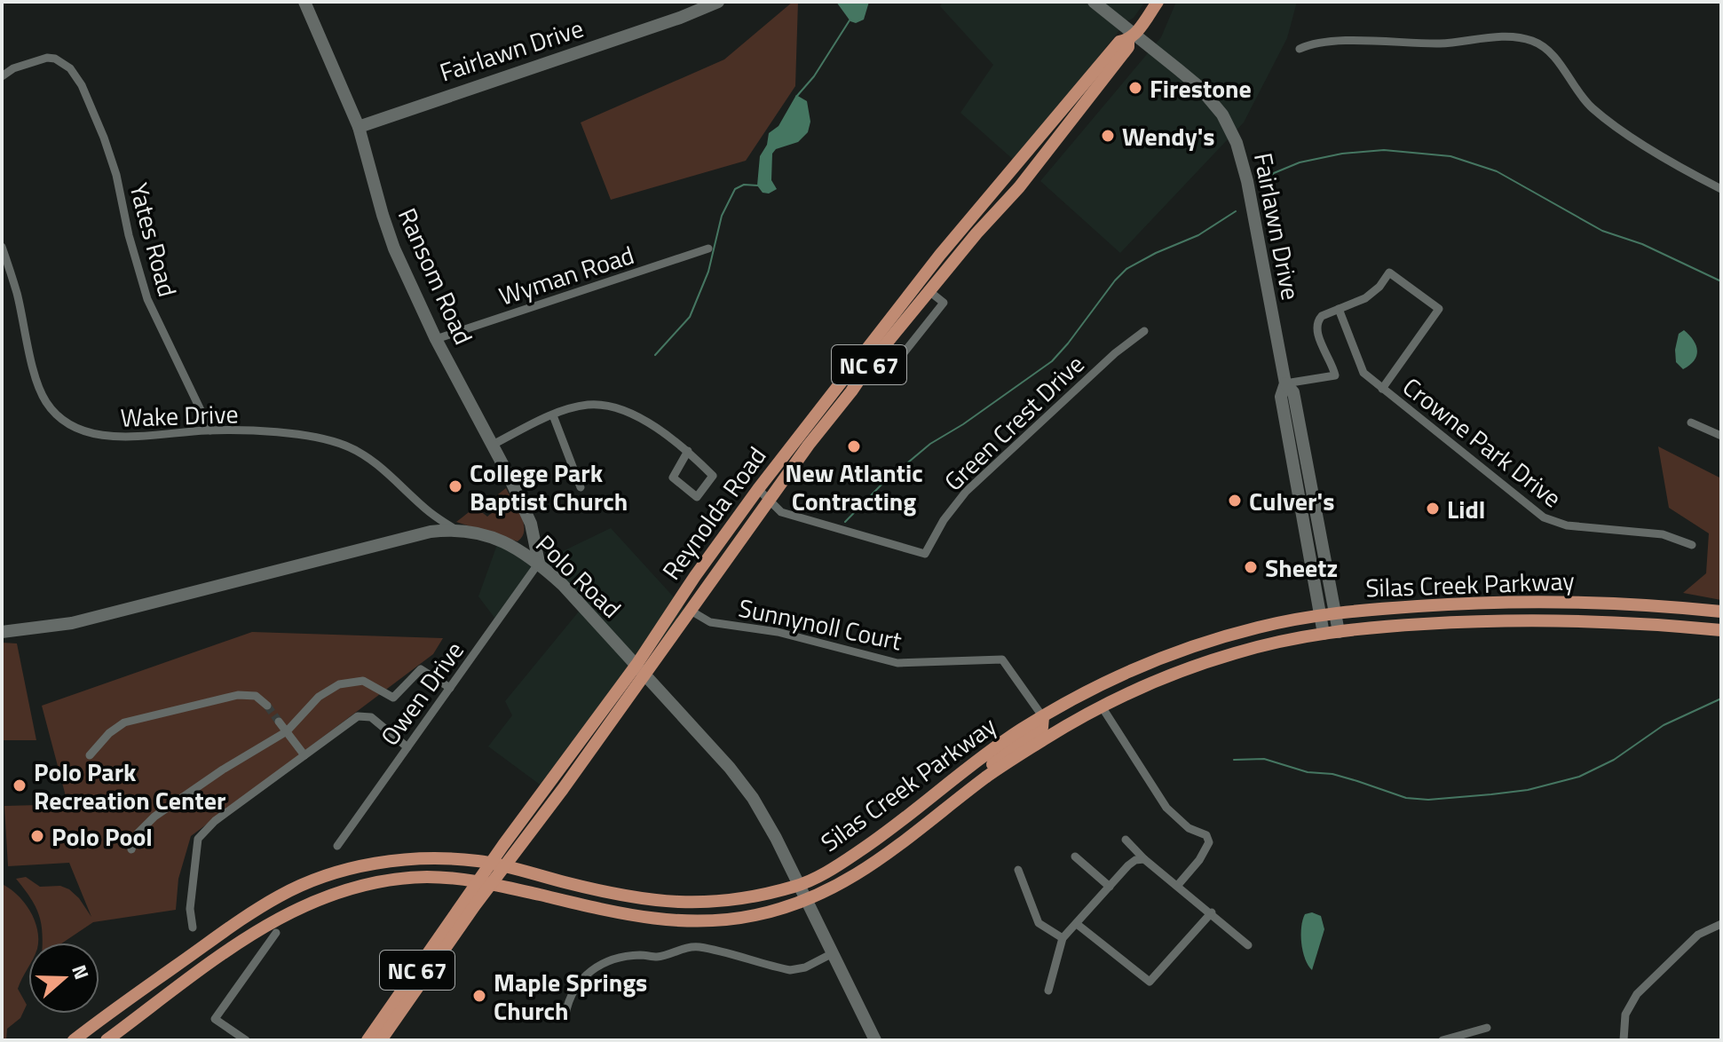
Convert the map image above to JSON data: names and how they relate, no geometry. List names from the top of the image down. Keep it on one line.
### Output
{"streets":{"main road":["Fairlawn Drive","Ransom Road","NC 67","Reynolda Road","Polo Road","Silas Creek Parkway"],"street":["Yates Road","Wyman Road","Wake Drive","Green Crest Drive","Crowne Park Drive","Sunnynoll Court","Owen Drive"]},"crossings":[["Fairlawn Drive","Ransom Road"],["Fairlawn Drive","Reynolda Road"],["Fairlawn Drive","Silas Creek Parkway"],["Yates Road","Wake Drive"],["Wyman Road","Ransom Road"],["Ransom Road","Polo Road"],["Ransom Road","Owen Drive"],["Wake Drive","Polo Road"],["Green Crest Drive","Reynolda Road"],["Reynolda Road","Polo Road"],["Reynolda Road","Sunnynoll Court"],["Polo Road","Owen Drive"],["Silas Creek Parkway","Sunnynoll Court"]],"places":["Firestone","Wendy's","New Atlantic Contracting","College Park Baptist Church","Culver's","Lidl","Sheetz","Polo Park Recreation Center","Polo Pool","Maple Springs Church"],"north":"right"}
